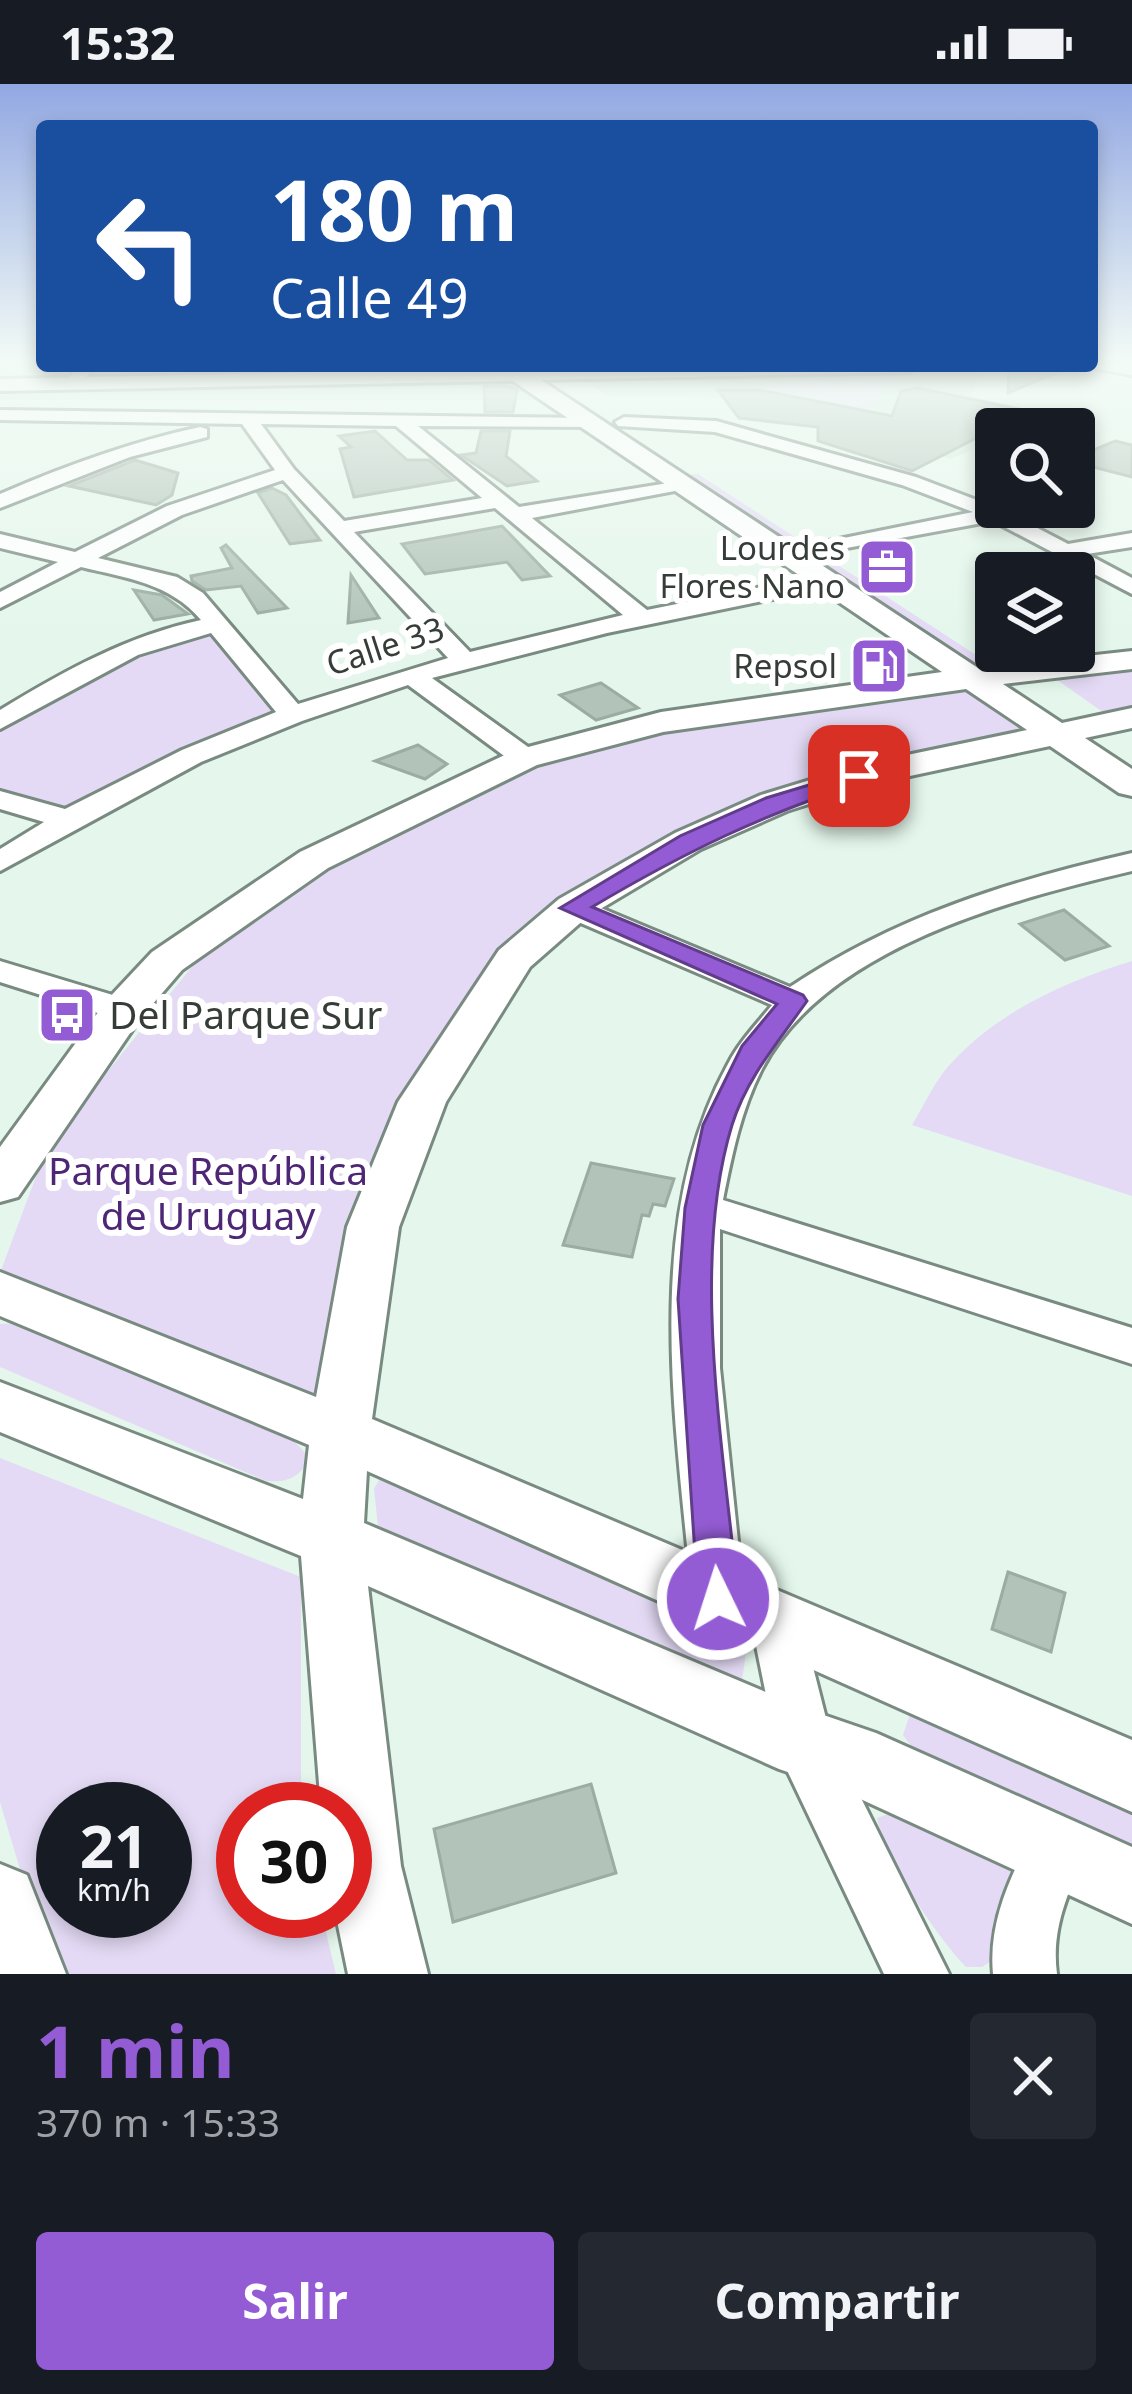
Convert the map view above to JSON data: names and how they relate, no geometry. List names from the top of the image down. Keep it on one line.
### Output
{"streets":{"street":["Calle 33"]},"parks":["Parque República de Uruguay"],"places":{"office":["Lourdes Flores Nano"],"fuel station":["Repsol"],"bus stop":["Del Parque Sur"]},"page":{"status":"15:32","turn":["180 m","Calle 49"],"speed":"21 km/h","limit":"30","heading":["1 min","370 m · 15:33"],"buttons":["Salir","Compartir"]}}
